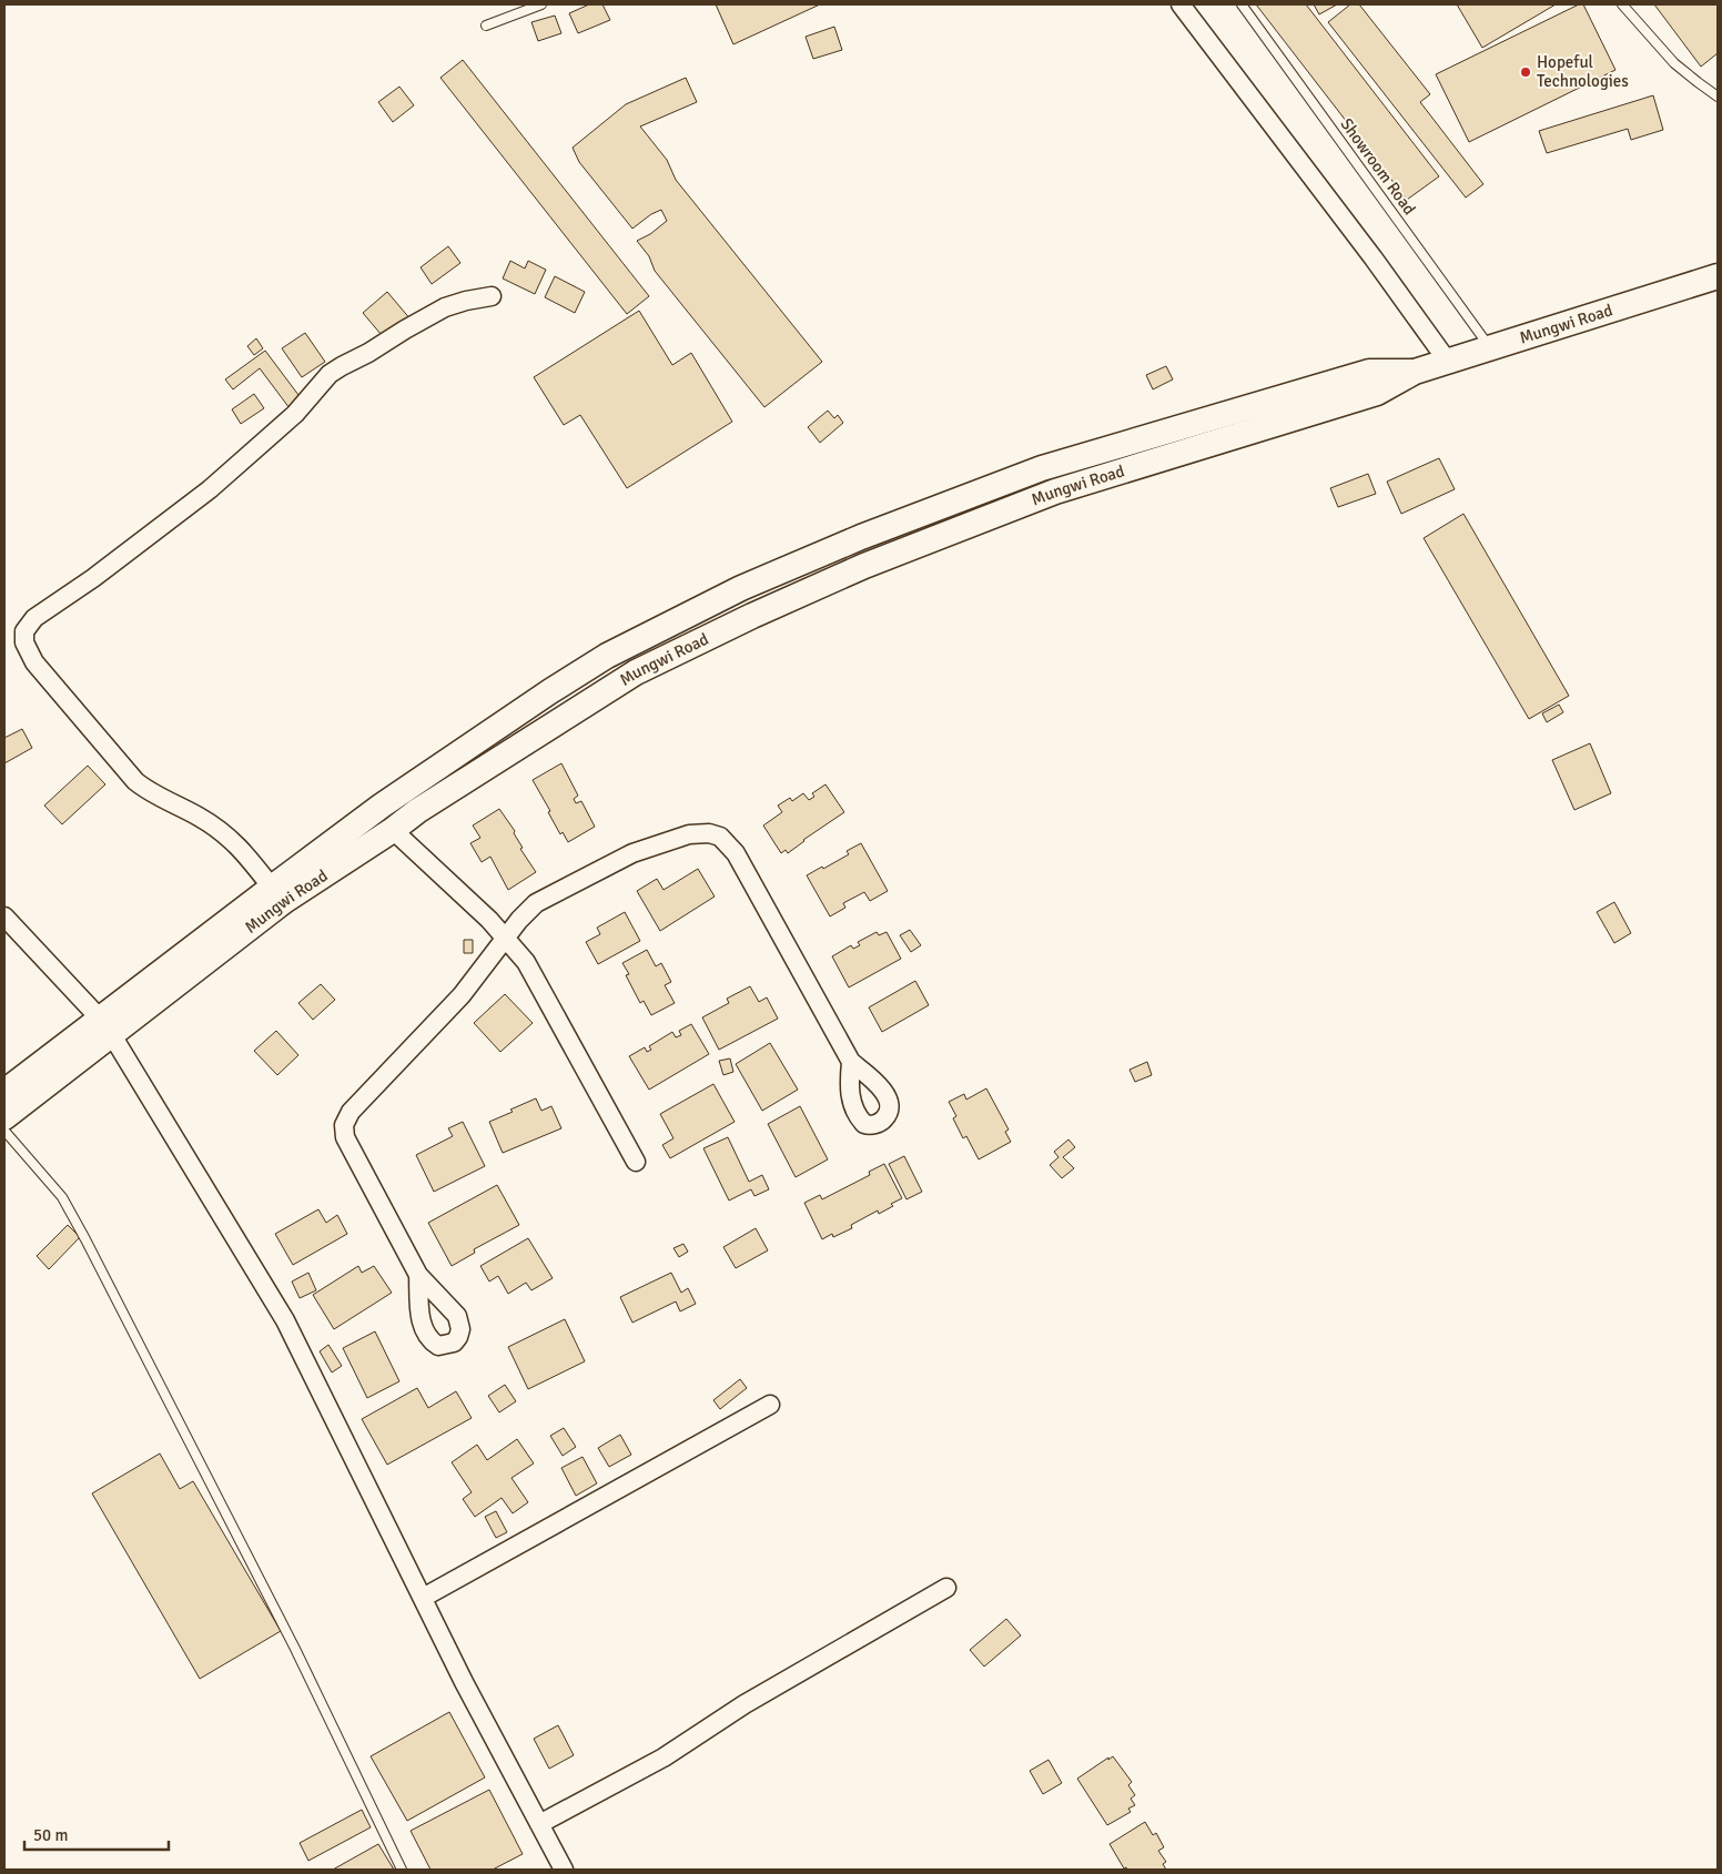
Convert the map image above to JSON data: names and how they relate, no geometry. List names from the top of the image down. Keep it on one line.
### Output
{"streets":{"main road":["Mungwi Road"],"lane":["Showroom Road"]},"crossings":[["Showroom Road","Mungwi Road"]],"places":["Hopeful Technologies"],"scale_bar":"50 m"}
